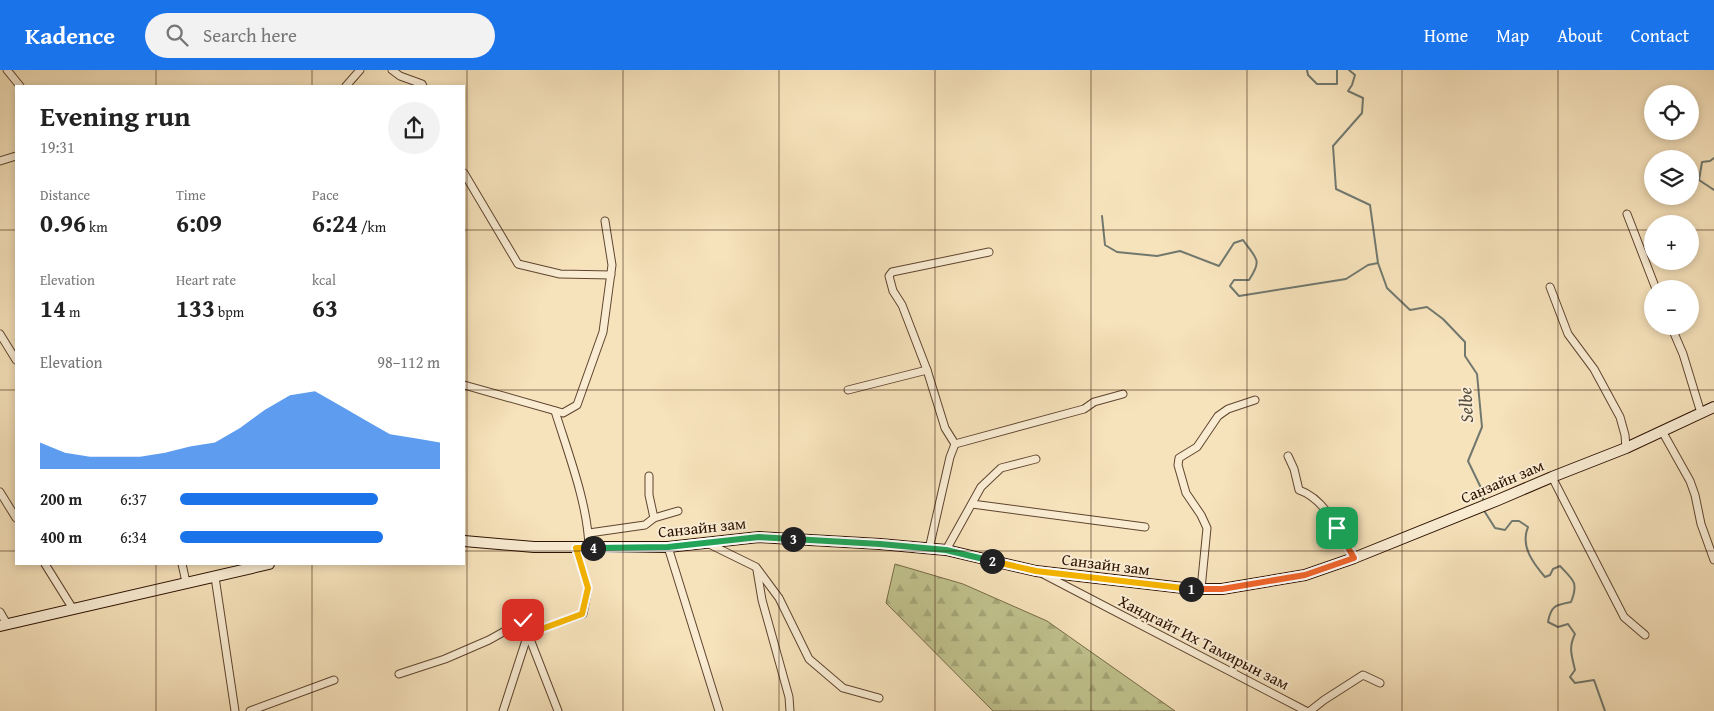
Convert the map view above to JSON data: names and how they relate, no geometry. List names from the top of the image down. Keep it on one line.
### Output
{"streets":{"main road":["Санзайн зам"],"street":["Хандгайт Их Тамирын зам"]},"crossings":[["Санзайн зам","Хандгайт Их Тамирын зам"]],"water":["Selbe"],"page":{"header":"Kadence","search":"Search here","nav":["Home","Map","About","Contact"],"map_buttons":["+","−"],"heading":["Evening run","19:31"],"stats":[["Distance","0.96 km"],["Time","6:09"],["Pace","6:24 /km"],["Elevation","14 m"],["Heart rate","133 bpm"],["kcal","63"]],"chart":["Elevation","98–112 m"],"list":[{"name":"200 m","note":"6:37"},{"name":"400 m","note":"6:34"}],"pins":["3","4","2","1"]}}
